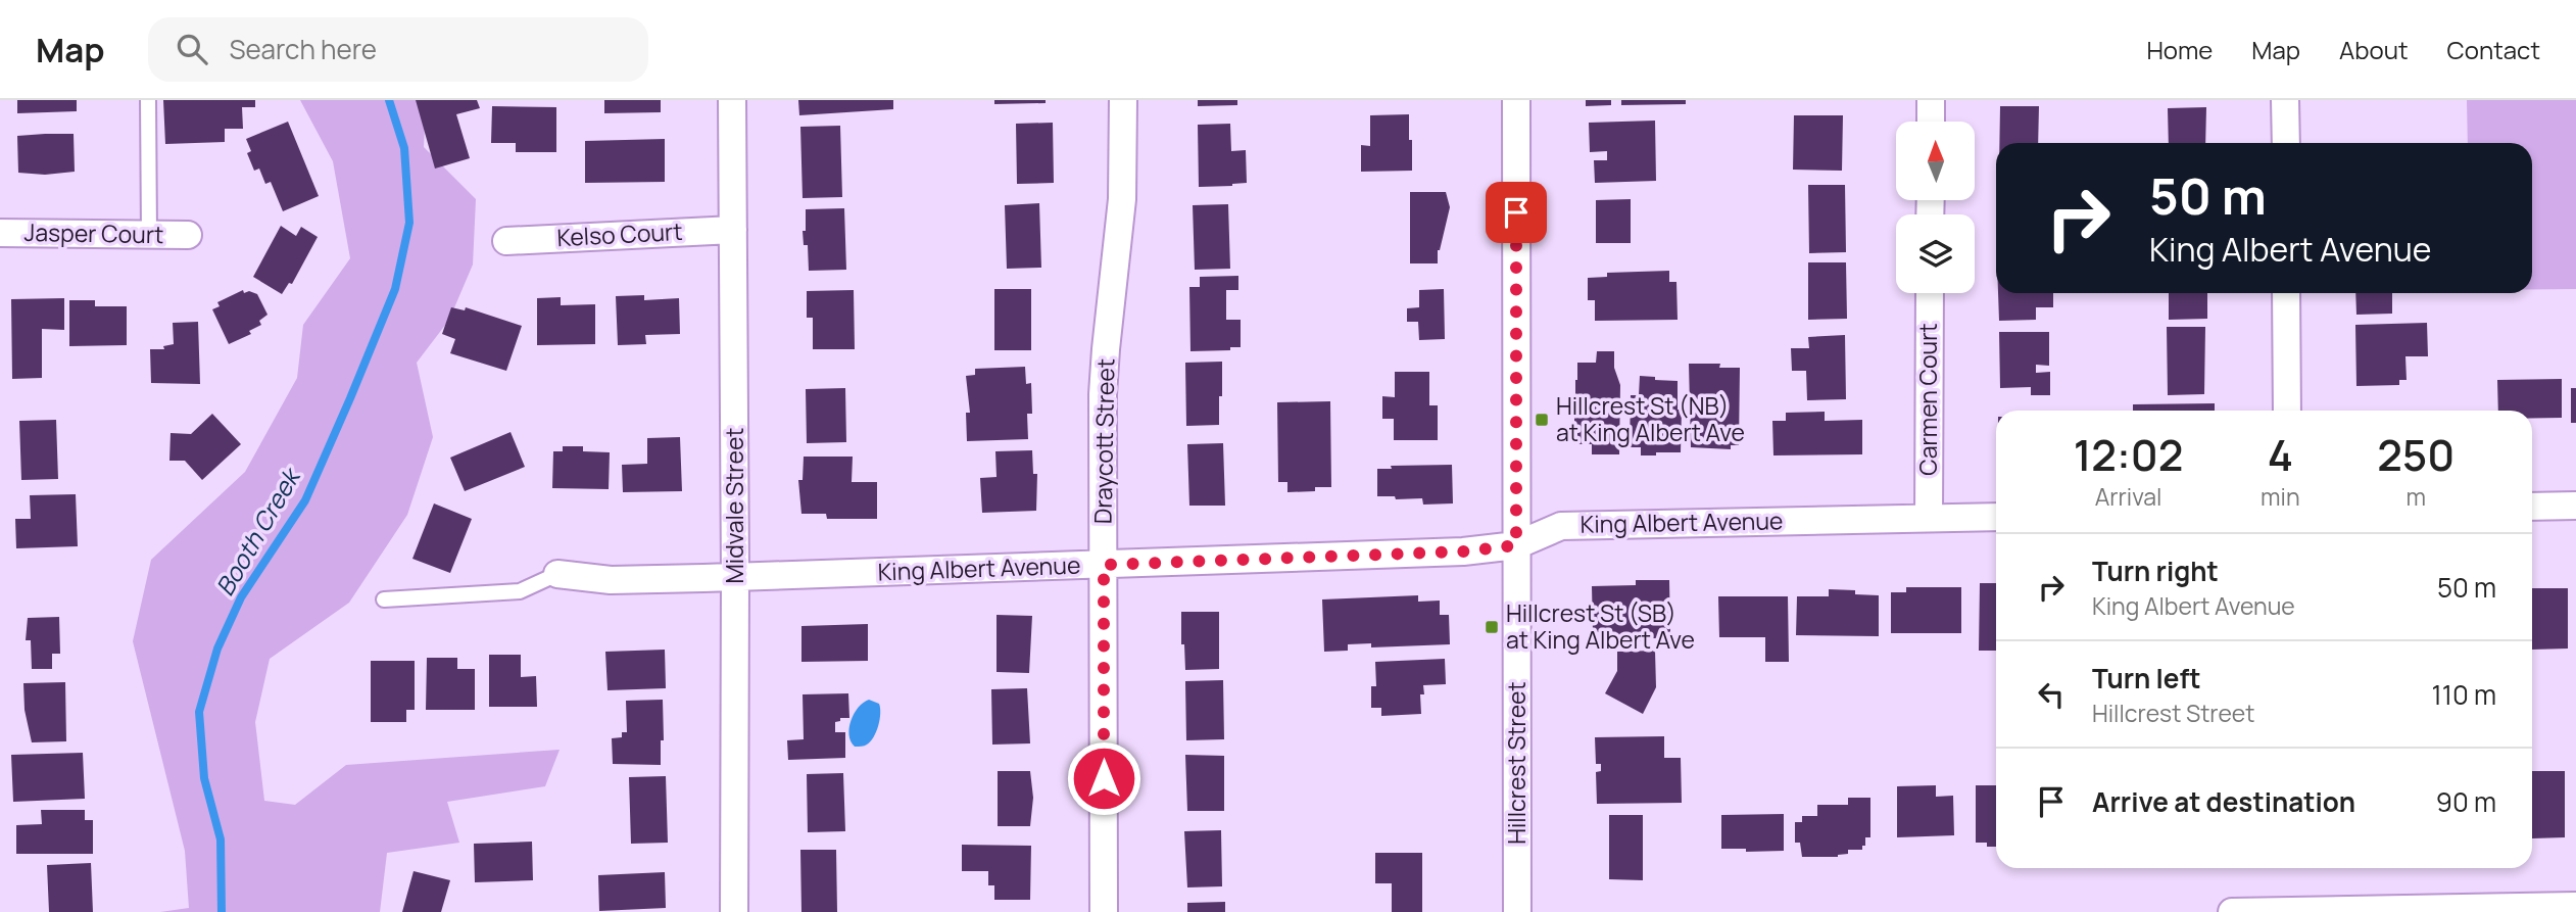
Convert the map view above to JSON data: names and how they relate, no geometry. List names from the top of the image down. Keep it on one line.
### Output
{"streets":{"street":["Jasper Court","Kelso Court","Carmen Court","Draycott Street","Midvale Street","King Albert Avenue","Hillcrest Street"]},"crossings":[["Kelso Court","Midvale Street"],["Carmen Court","King Albert Avenue"],["Draycott Street","King Albert Avenue"],["Midvale Street","King Albert Avenue"],["King Albert Avenue","Hillcrest Street"]],"water":["Booth Creek"],"places":{"transit":["Hillcrest St (NB) at King Albert Ave","Hillcrest St (SB) at King Albert Ave"]},"north":"top","page":{"header":"Map","search":"Search here","nav":["Home","Map","About","Contact"],"turn":["50 m","King Albert Avenue"],"eta":["12:02","Arrival","4","min","250","m"],"list":[{"name":"Turn right","note":"King Albert Avenue","value":"50 m"},{"name":"Turn left","note":"Hillcrest Street","value":"110 m"},{"name":"Arrive at destination","value":"90 m"}]}}
